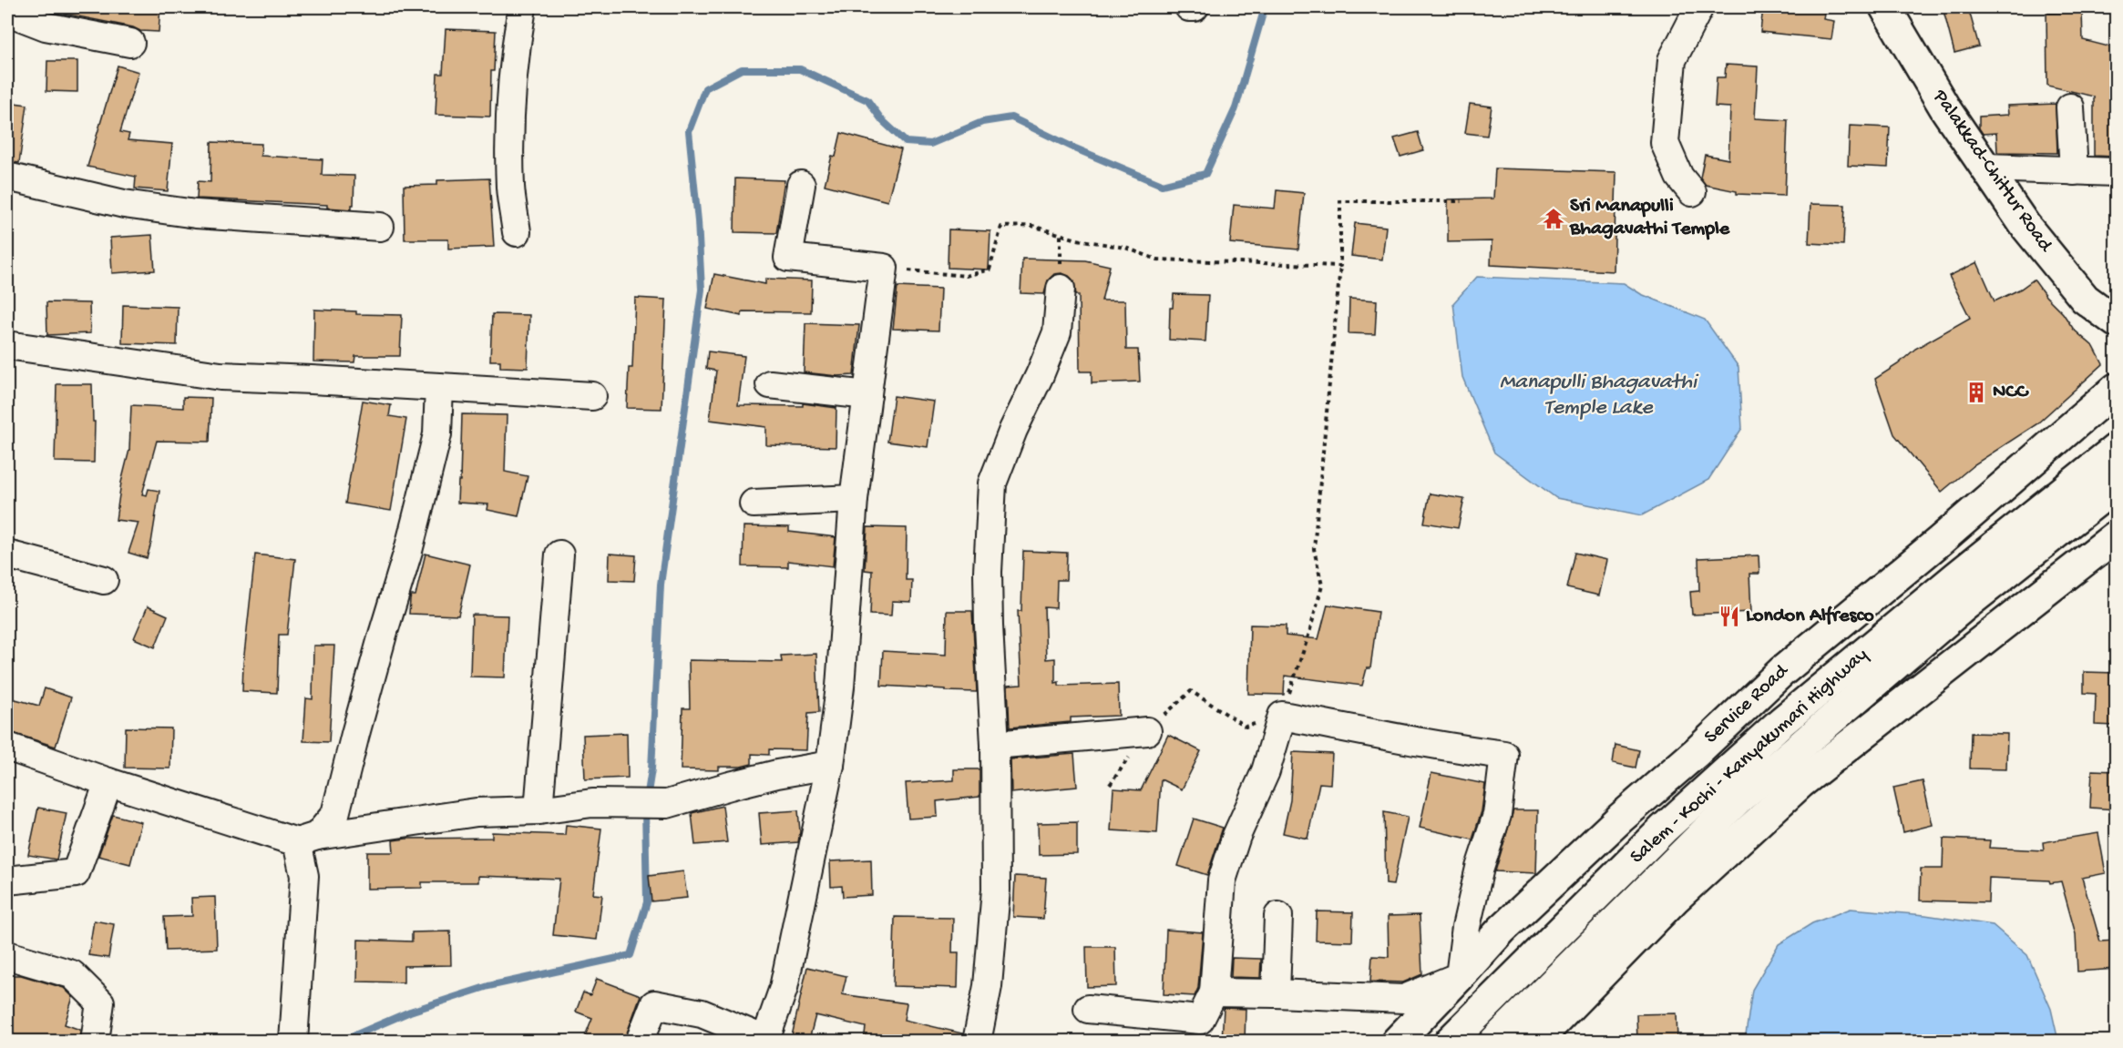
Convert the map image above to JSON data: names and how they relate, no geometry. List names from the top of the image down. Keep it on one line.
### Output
{"streets":{"main road":["Palakkad-Chittur Road","Service Road","Salem - Kochi - Kanyakumari Highway"]},"water":["Manapulli Bhagavathi Temple Lake"],"places":{"temple":["Sri Manapulli Bhagavathi Temple"],"building":["NCC"],"restaurant":["London Alfresco"]}}
